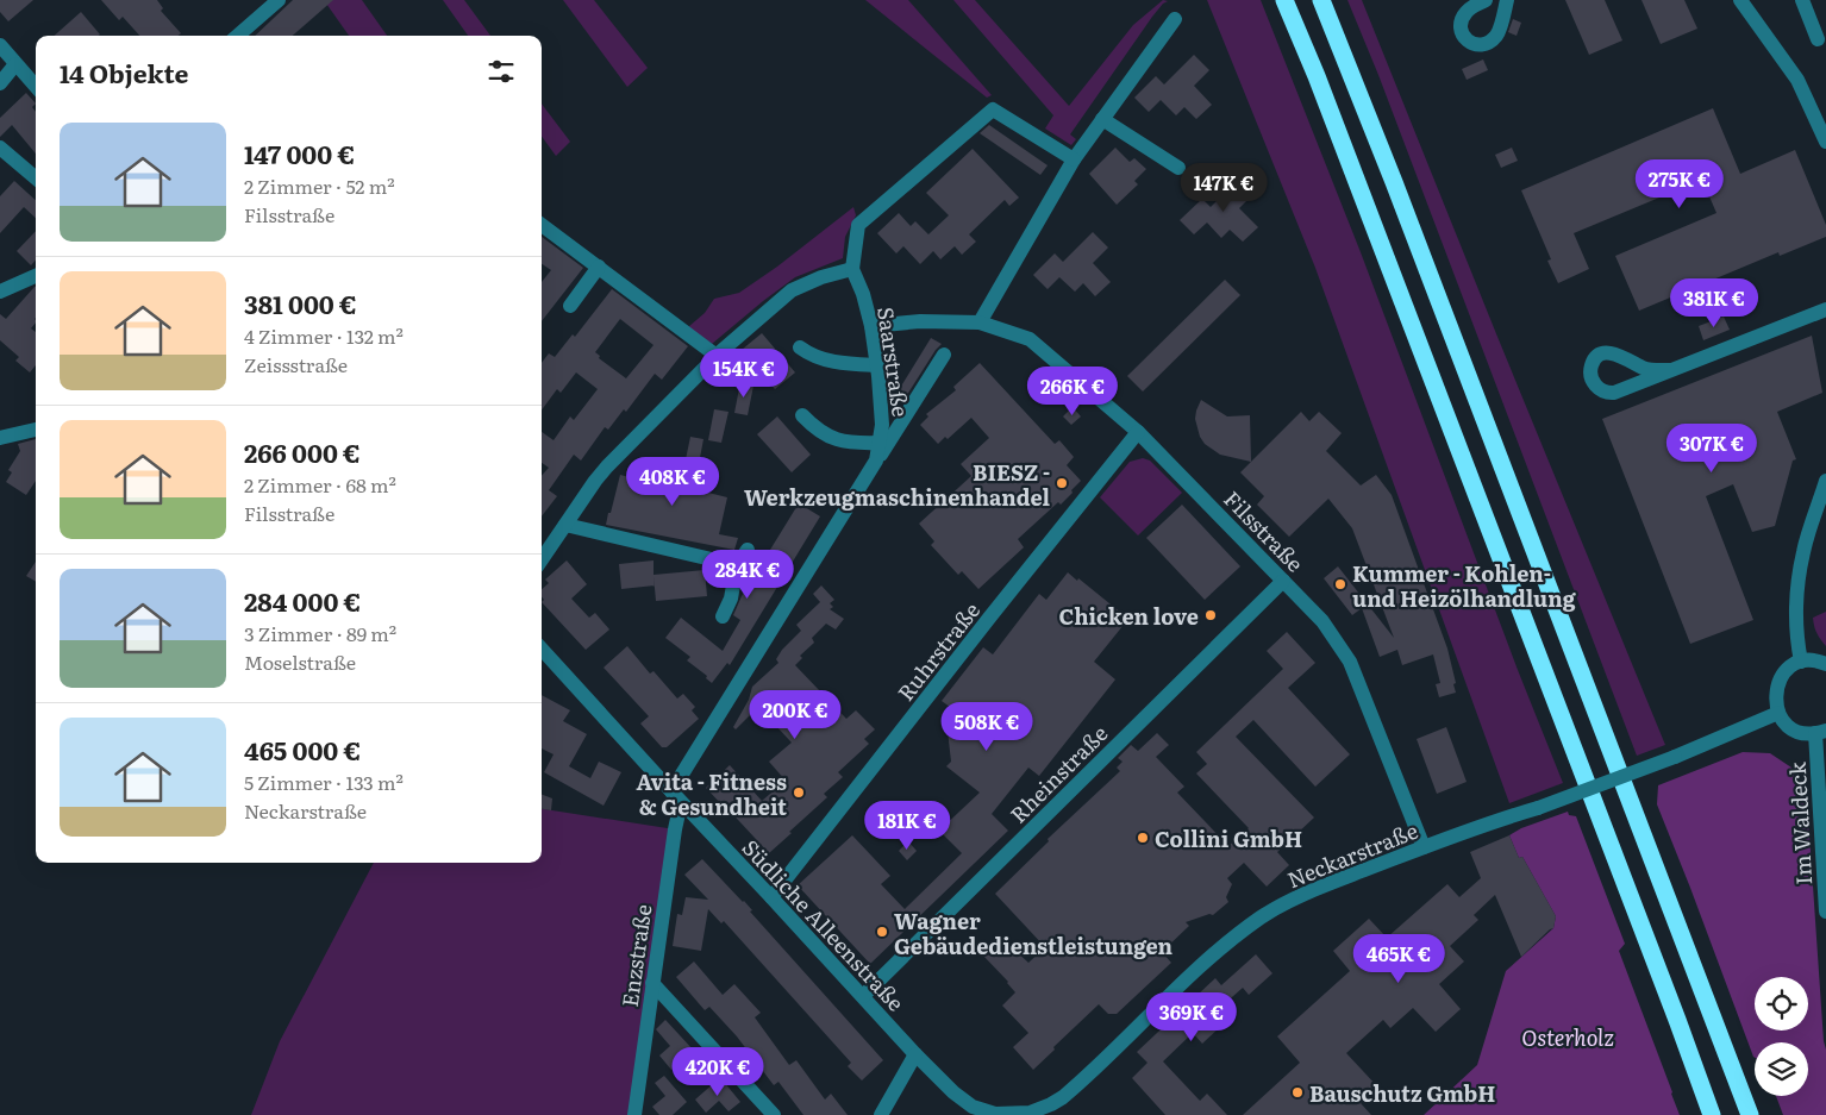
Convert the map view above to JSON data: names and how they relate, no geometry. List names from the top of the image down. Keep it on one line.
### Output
{"streets":{"street":["Saarstraße","Filsstraße","Ruhrstraße","Rheinstraße","Im Waldeck","Neckarstraße","Südliche Alleenstraße","Enzstraße"]},"crossings":[["Saarstraße","Filsstraße"],["Saarstraße","Südliche Alleenstraße"],["Saarstraße","Enzstraße"],["Filsstraße","Ruhrstraße"],["Filsstraße","Rheinstraße"],["Filsstraße","Neckarstraße"],["Ruhrstraße","Südliche Alleenstraße"],["Rheinstraße","Südliche Alleenstraße"],["Neckarstraße","Südliche Alleenstraße"],["Südliche Alleenstraße","Enzstraße"]],"parks":["Osterholz"],"places":["BIESZ - Werkzeugmaschinenhandel","Kummer - Kohlen- und Heizölhandlung","Chicken love","Avita - Fitness & Gesundheit","Collini GmbH","Wagner Gebäudedienstleistungen","Bauschutz GmbH"],"page":{"heading":"14 Objekte","list":[{"name":"147 000 €","note":"2 Zimmer · 52 m² · Filsstraße"},{"name":"381 000 €","note":"4 Zimmer · 132 m² · Zeissstraße"},{"name":"266 000 €","note":"2 Zimmer · 68 m² · Filsstraße"},{"name":"284 000 €","note":"3 Zimmer · 89 m² · Moselstraße"},{"name":"465 000 €","note":"5 Zimmer · 133 m² · Neckarstraße"}],"price":["275K €","147K €","381K €","154K €","266K €","307K €","408K €","284K €","200K €","508K €","181K €","465K €","369K €","420K €"]}}
